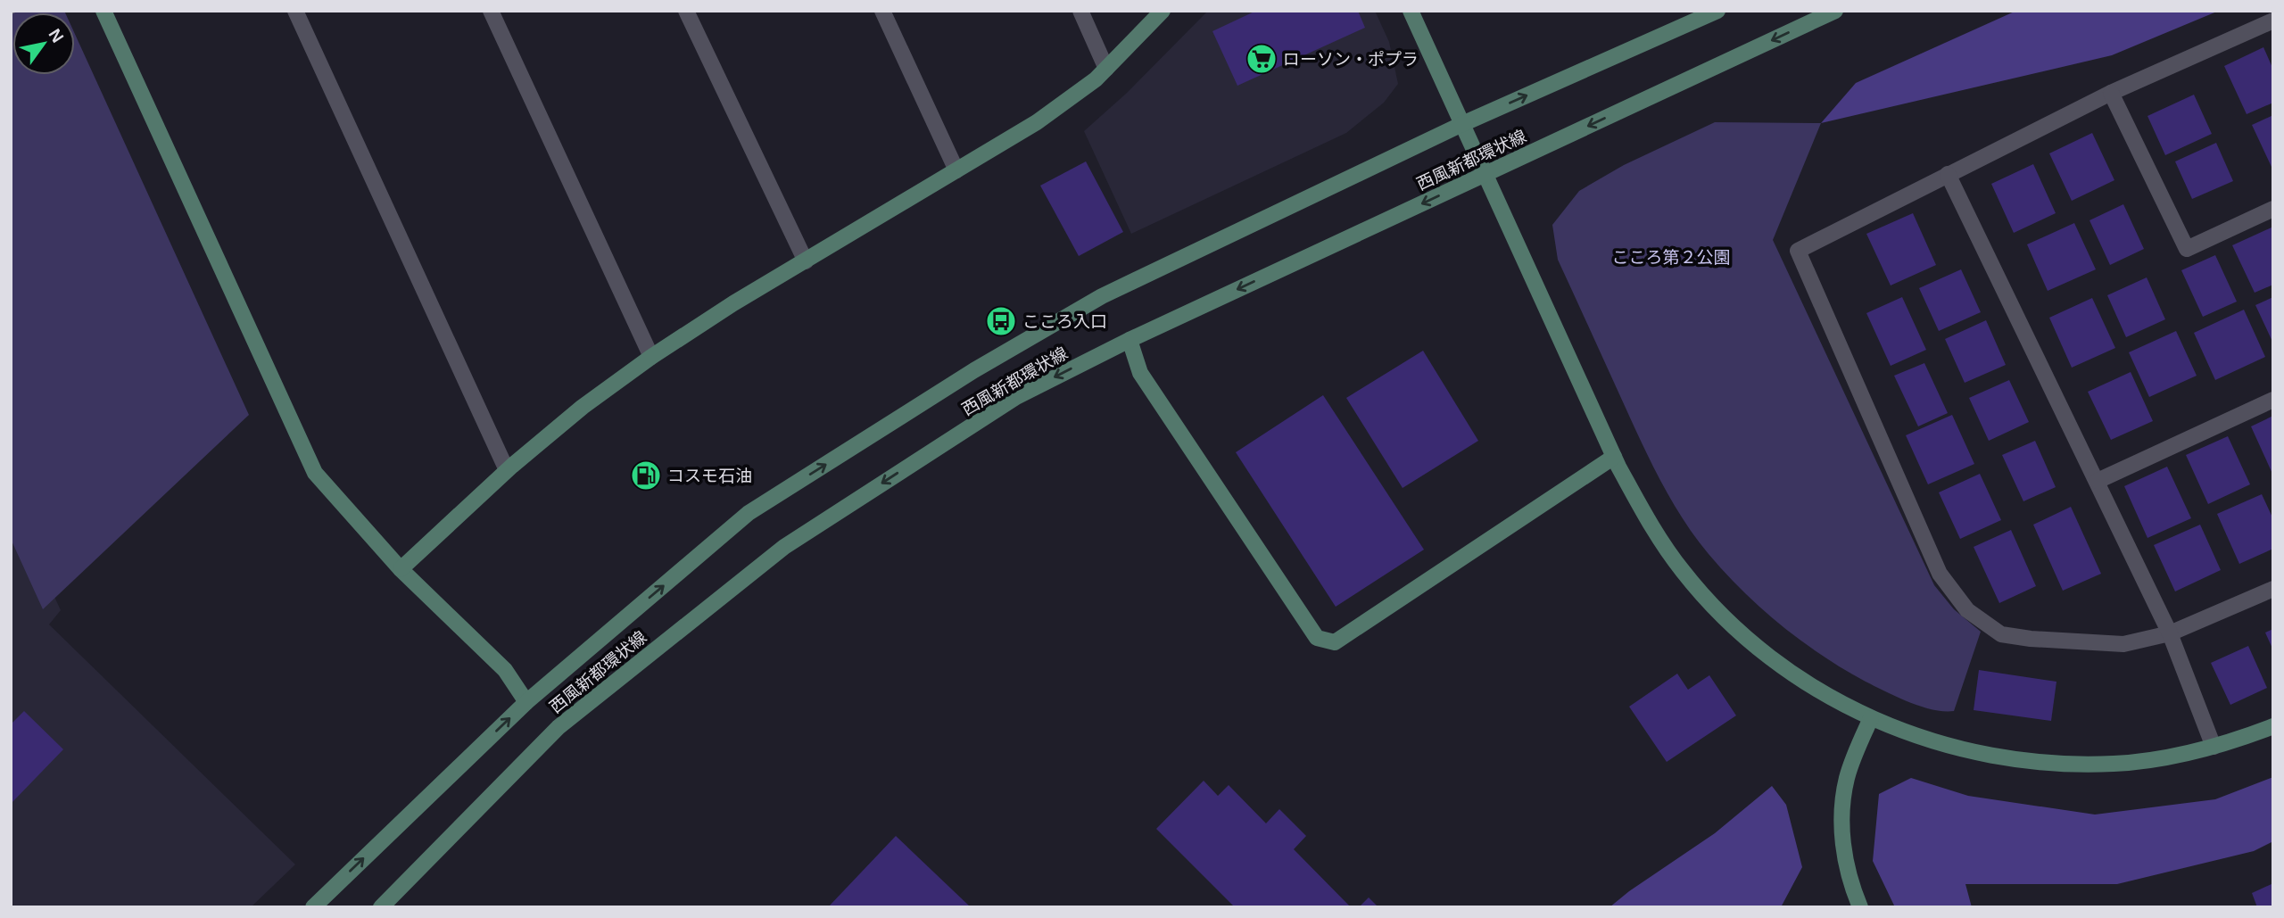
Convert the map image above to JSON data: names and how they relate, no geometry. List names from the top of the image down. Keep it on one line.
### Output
{"streets":{"street":["西風新都環状線"]},"parks":["こころ第２公園"],"places":{"supermarket":["ローソン・ポプラ"],"bus stop":["こころ入口"],"fuel station":["コスモ石油"]},"north":"top right"}
